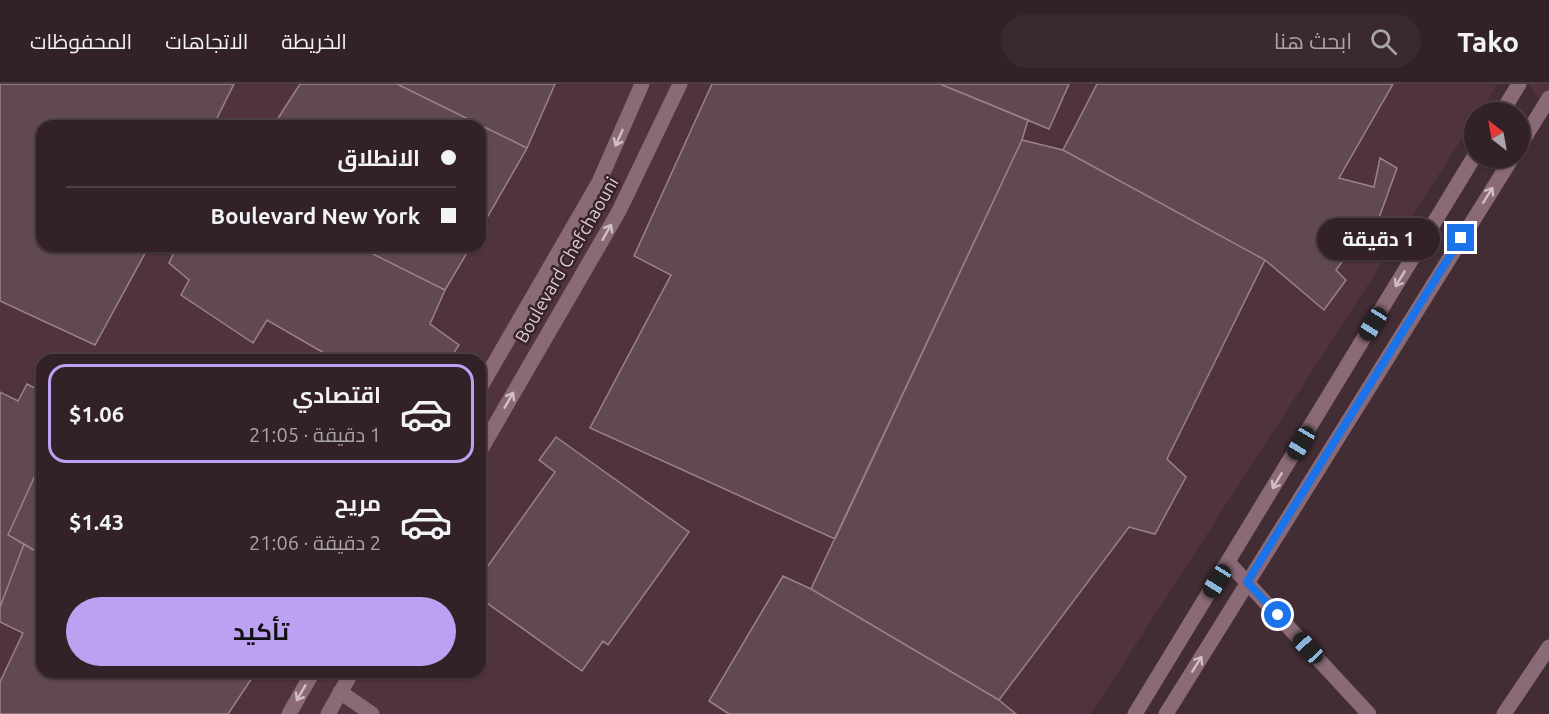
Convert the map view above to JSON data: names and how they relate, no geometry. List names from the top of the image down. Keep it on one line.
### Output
{"streets":{"street":["Boulevard Chefchaouni"]},"north":"top left","page":{"header":"Tako","search":"ابحث هنا","nav":["الخريطة","الاتجاهات","المحفوظات"],"banner":["الانطلاق","Boulevard New York"],"bubble":"1 دقيقة","list":[{"name":"اقتصادي","note":"1 دقيقة · 21:05","value":"$1.06"},{"name":"مريح","note":"2 دقيقة · 21:06","value":"$1.43"}],"buttons":"تأكيد"}}
